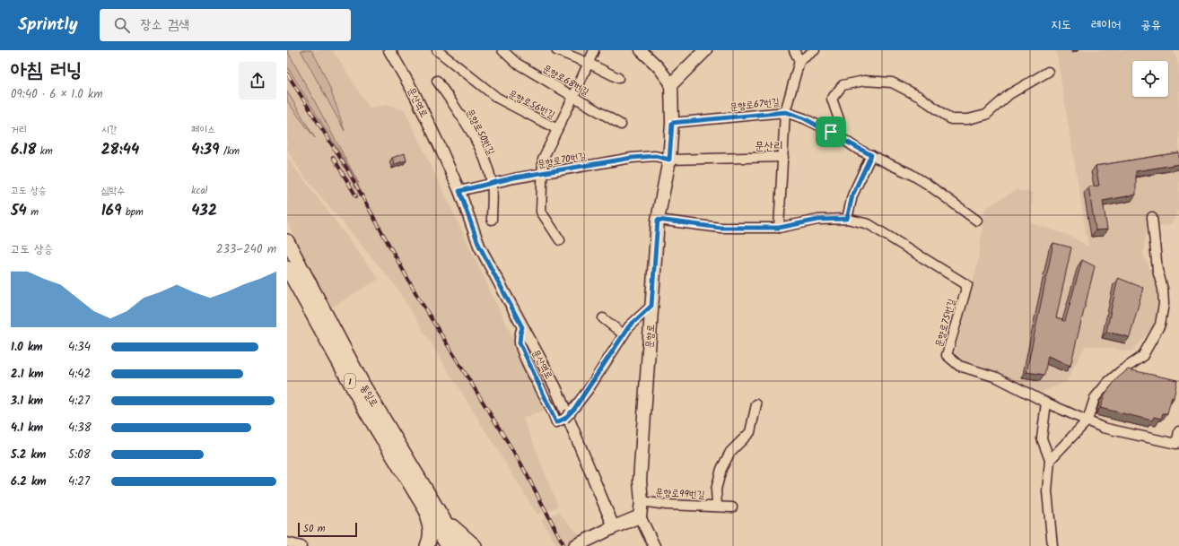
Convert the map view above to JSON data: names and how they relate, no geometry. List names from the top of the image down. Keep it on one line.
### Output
{"streets":{"main road":["문향로","1","통일로"],"street":["문향로68번길","문산역로","문향로56번길","문향로67번길","문향로50번길","문향로70번길","문향로75번길","문향로99번길"]},"crossings":[["문향로68번길","문향로56번길"],["문산역로","문향로70번길"],["문향로56번길","문향로70번길"],["문향로67번길","문향로"],["문향로50번길","문향로70번길"],["문향로70번길","문향로"],["문향로75번길","문향로"],["문향로","문향로99번길"]],"districts":["문산리"],"scale_bar":"50 m","page":{"header":"Sprintly","search":"장소 검색","nav":["지도","레이어","공유"],"heading":["아침 러닝","09:40 · 6 × 1.0 km"],"stats":[["거리","6.18 km"],["시간","28:44"],["페이스","4:39 /km"],["고도 상승","54 m"],["심박수","169 bpm"],["kcal","432"]],"chart":["고도 상승","233–240 m"],"list":[{"name":"1.0 km","note":"4:34"},{"name":"2.1 km","note":"4:42"},{"name":"3.1 km","note":"4:27"},{"name":"4.1 km","note":"4:38"},{"name":"5.2 km","note":"5:08"},{"name":"6.2 km","note":"4:27"}],"scale":"50 m"}}
